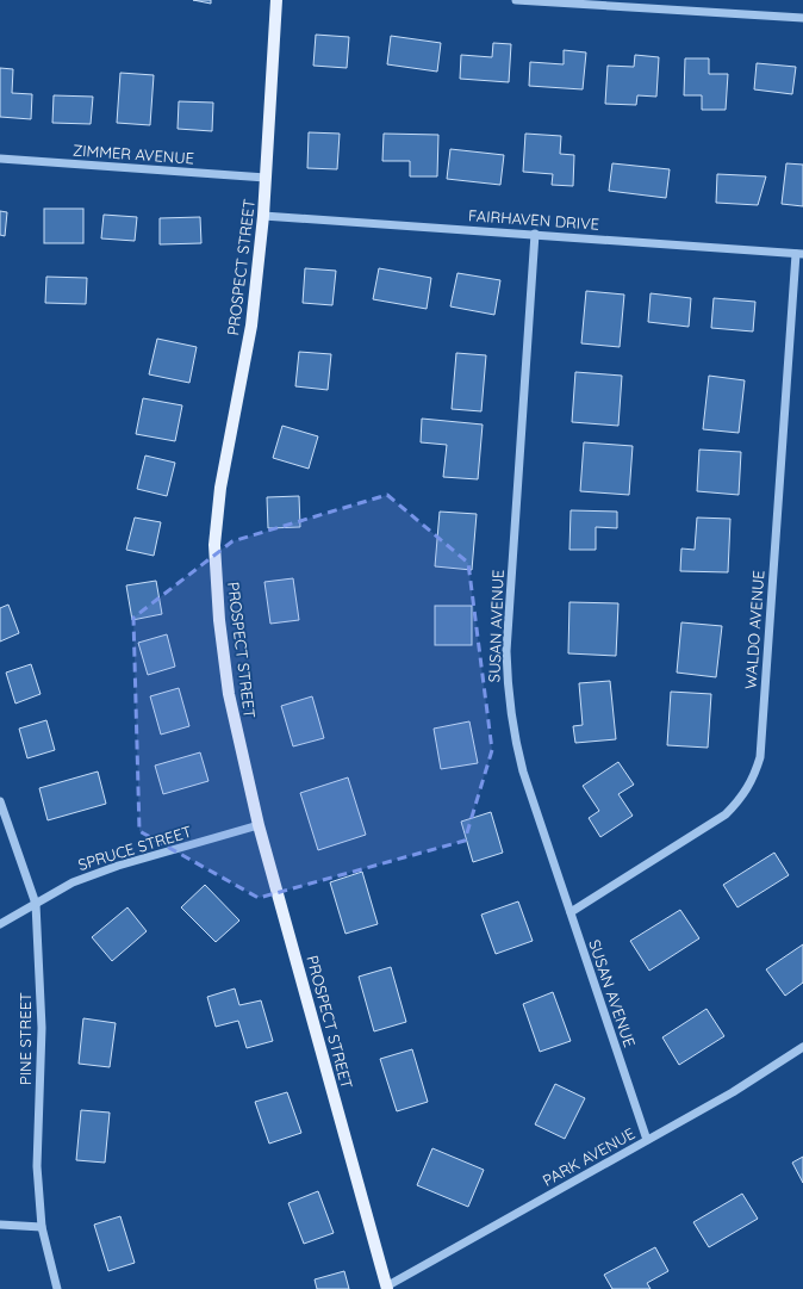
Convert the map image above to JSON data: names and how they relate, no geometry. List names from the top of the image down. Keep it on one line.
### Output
{"streets":{"main road":["PROSPECT STREET"],"street":["ZIMMER AVENUE","FAIRHAVEN DRIVE","SUSAN AVENUE","WALDO AVENUE","SPRUCE STREET","PINE STREET","PARK AVENUE"]},"crossings":[["ZIMMER AVENUE","PROSPECT STREET"],["FAIRHAVEN DRIVE","PROSPECT STREET"],["FAIRHAVEN DRIVE","SUSAN AVENUE"],["FAIRHAVEN DRIVE","WALDO AVENUE"],["PROSPECT STREET","SPRUCE STREET"],["PROSPECT STREET","PARK AVENUE"],["SUSAN AVENUE","WALDO AVENUE"],["SUSAN AVENUE","PARK AVENUE"],["SPRUCE STREET","PINE STREET"]]}
